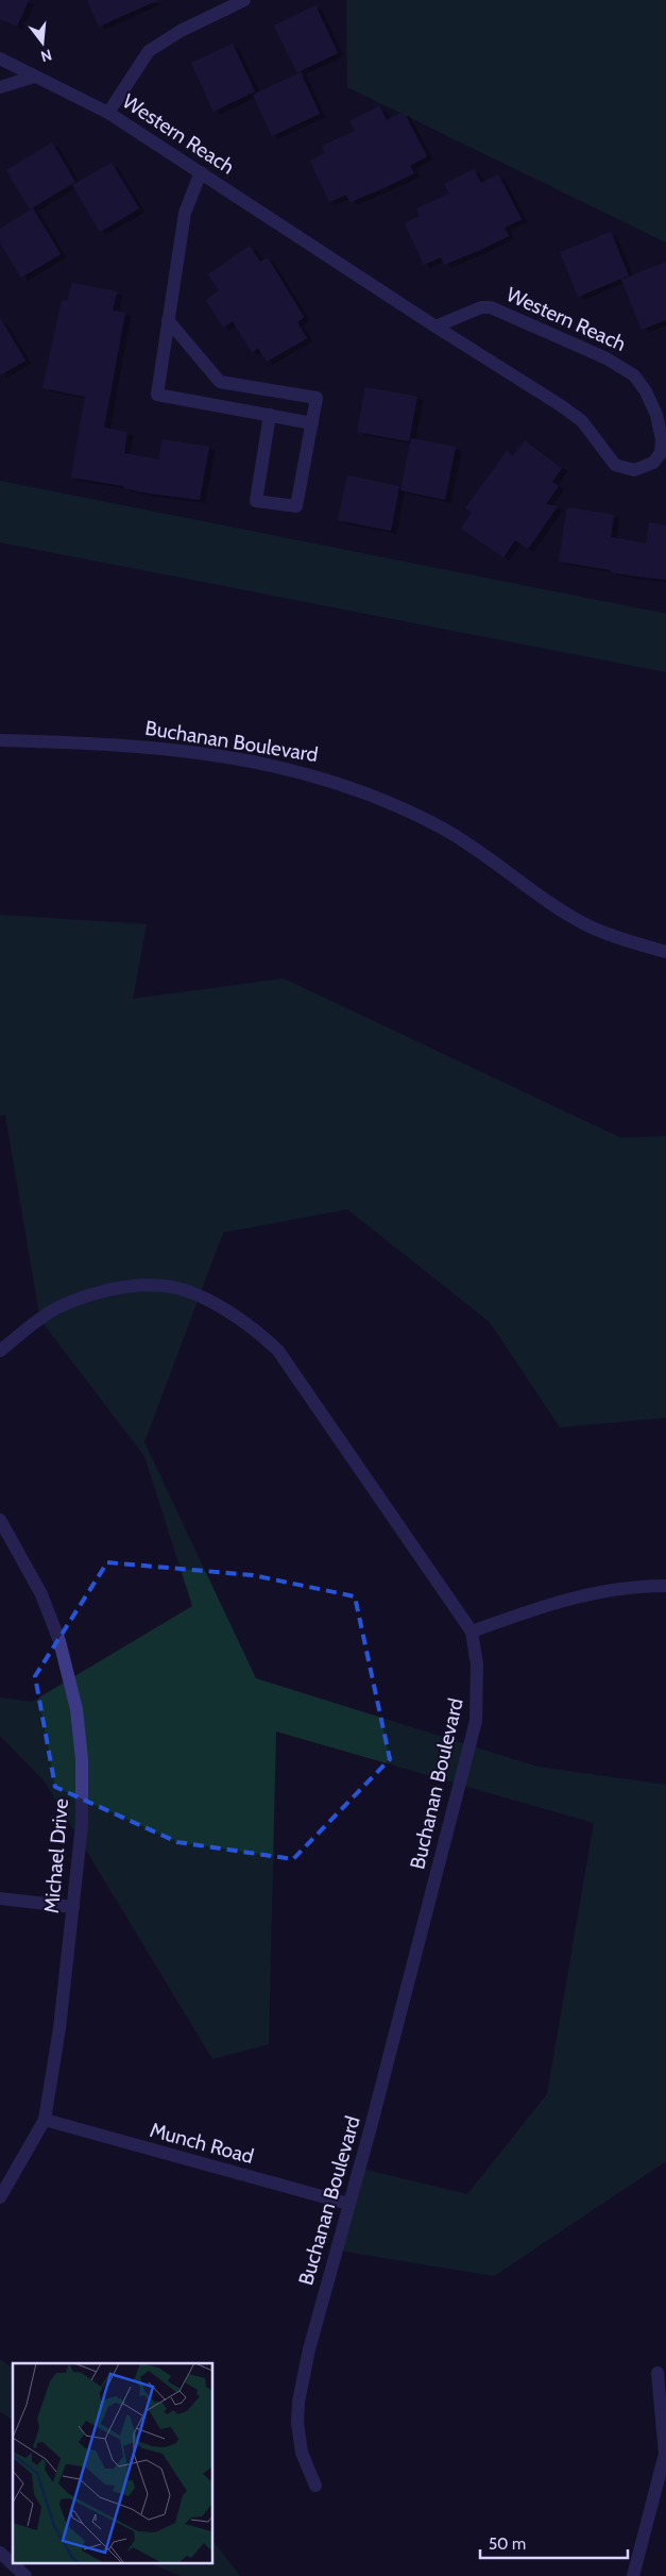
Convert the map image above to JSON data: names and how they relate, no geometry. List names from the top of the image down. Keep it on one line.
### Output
{"streets":{"street":["Western Reach","Buchanan Boulevard","Michael Drive","Munch Road"]},"crossings":[["Buchanan Boulevard","Munch Road"],["Michael Drive","Munch Road"]],"scale_bar":"50 m","north":"bottom"}
